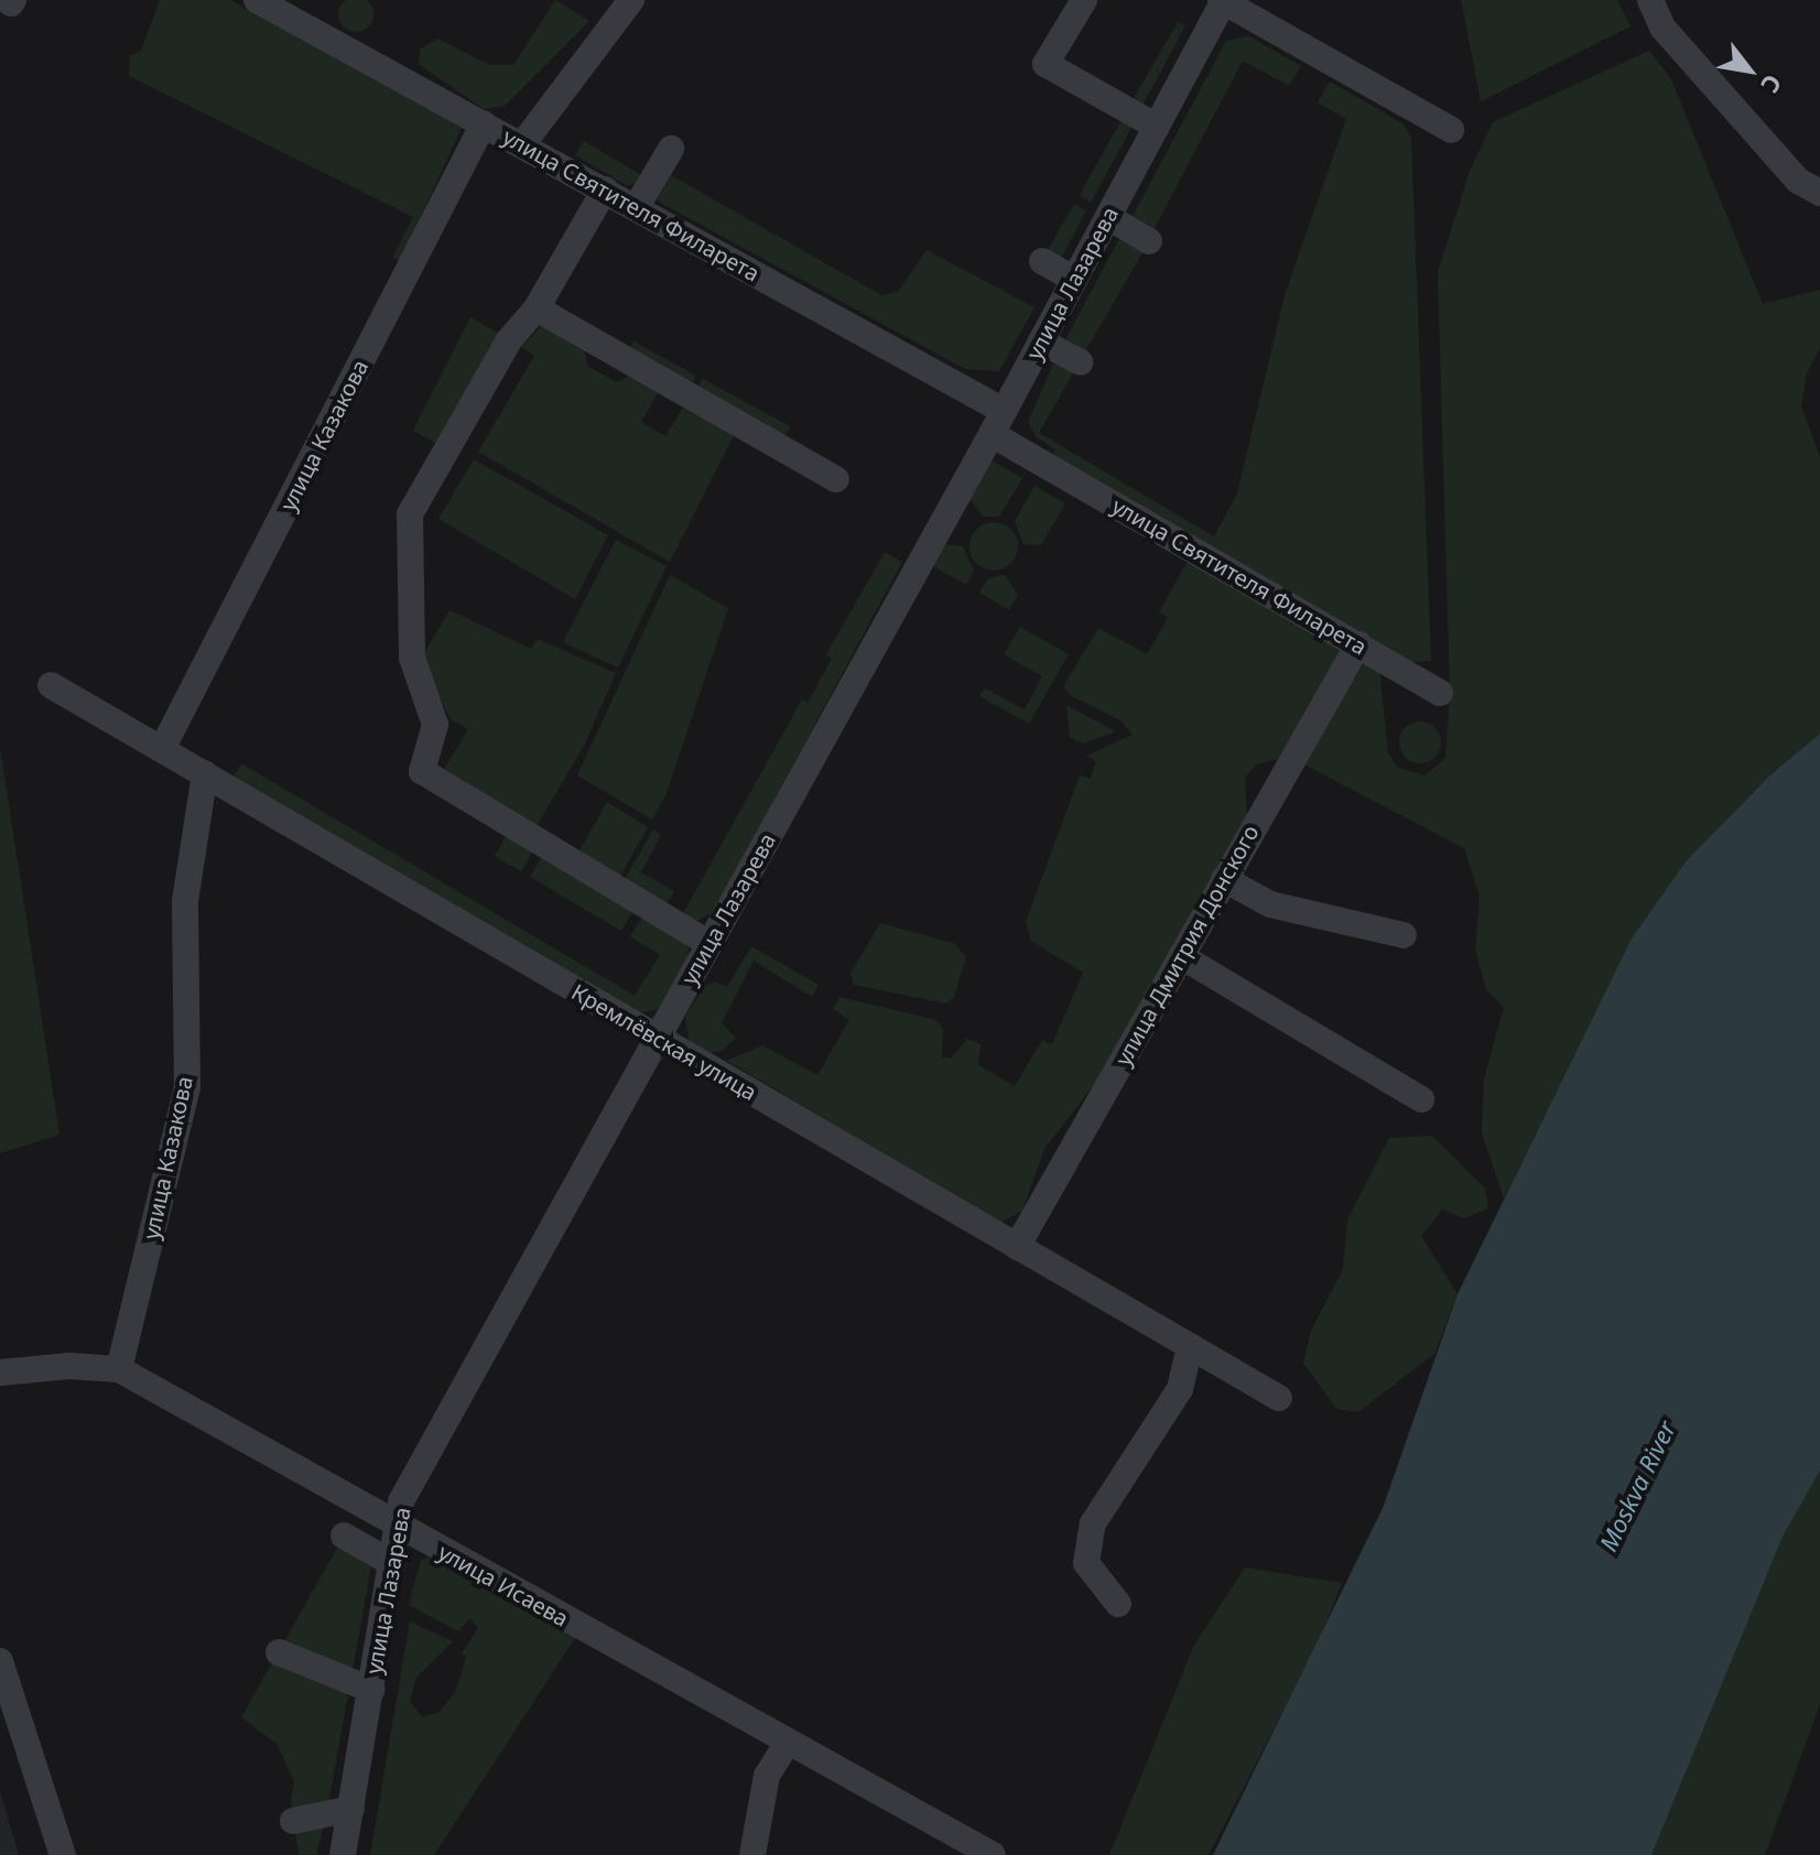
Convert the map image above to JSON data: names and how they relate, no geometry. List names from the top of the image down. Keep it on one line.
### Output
{"streets":{"street":["улица Святителя Филарета","улица Лазарева","улица Казакова","улица Дмитрия Донского","Кремлёвская улица","улица Исаева"]},"crossings":[["улица Святителя Филарета","улица Лазарева"],["улица Святителя Филарета","улица Казакова"],["улица Святителя Филарета","улица Дмитрия Донского"],["улица Лазарева","Кремлёвская улица"],["улица Лазарева","улица Исаева"],["улица Казакова","Кремлёвская улица"],["улица Казакова","улица Исаева"],["улица Дмитрия Донского","Кремлёвская улица"]],"water":["Moskva River"],"north":"bottom right"}
